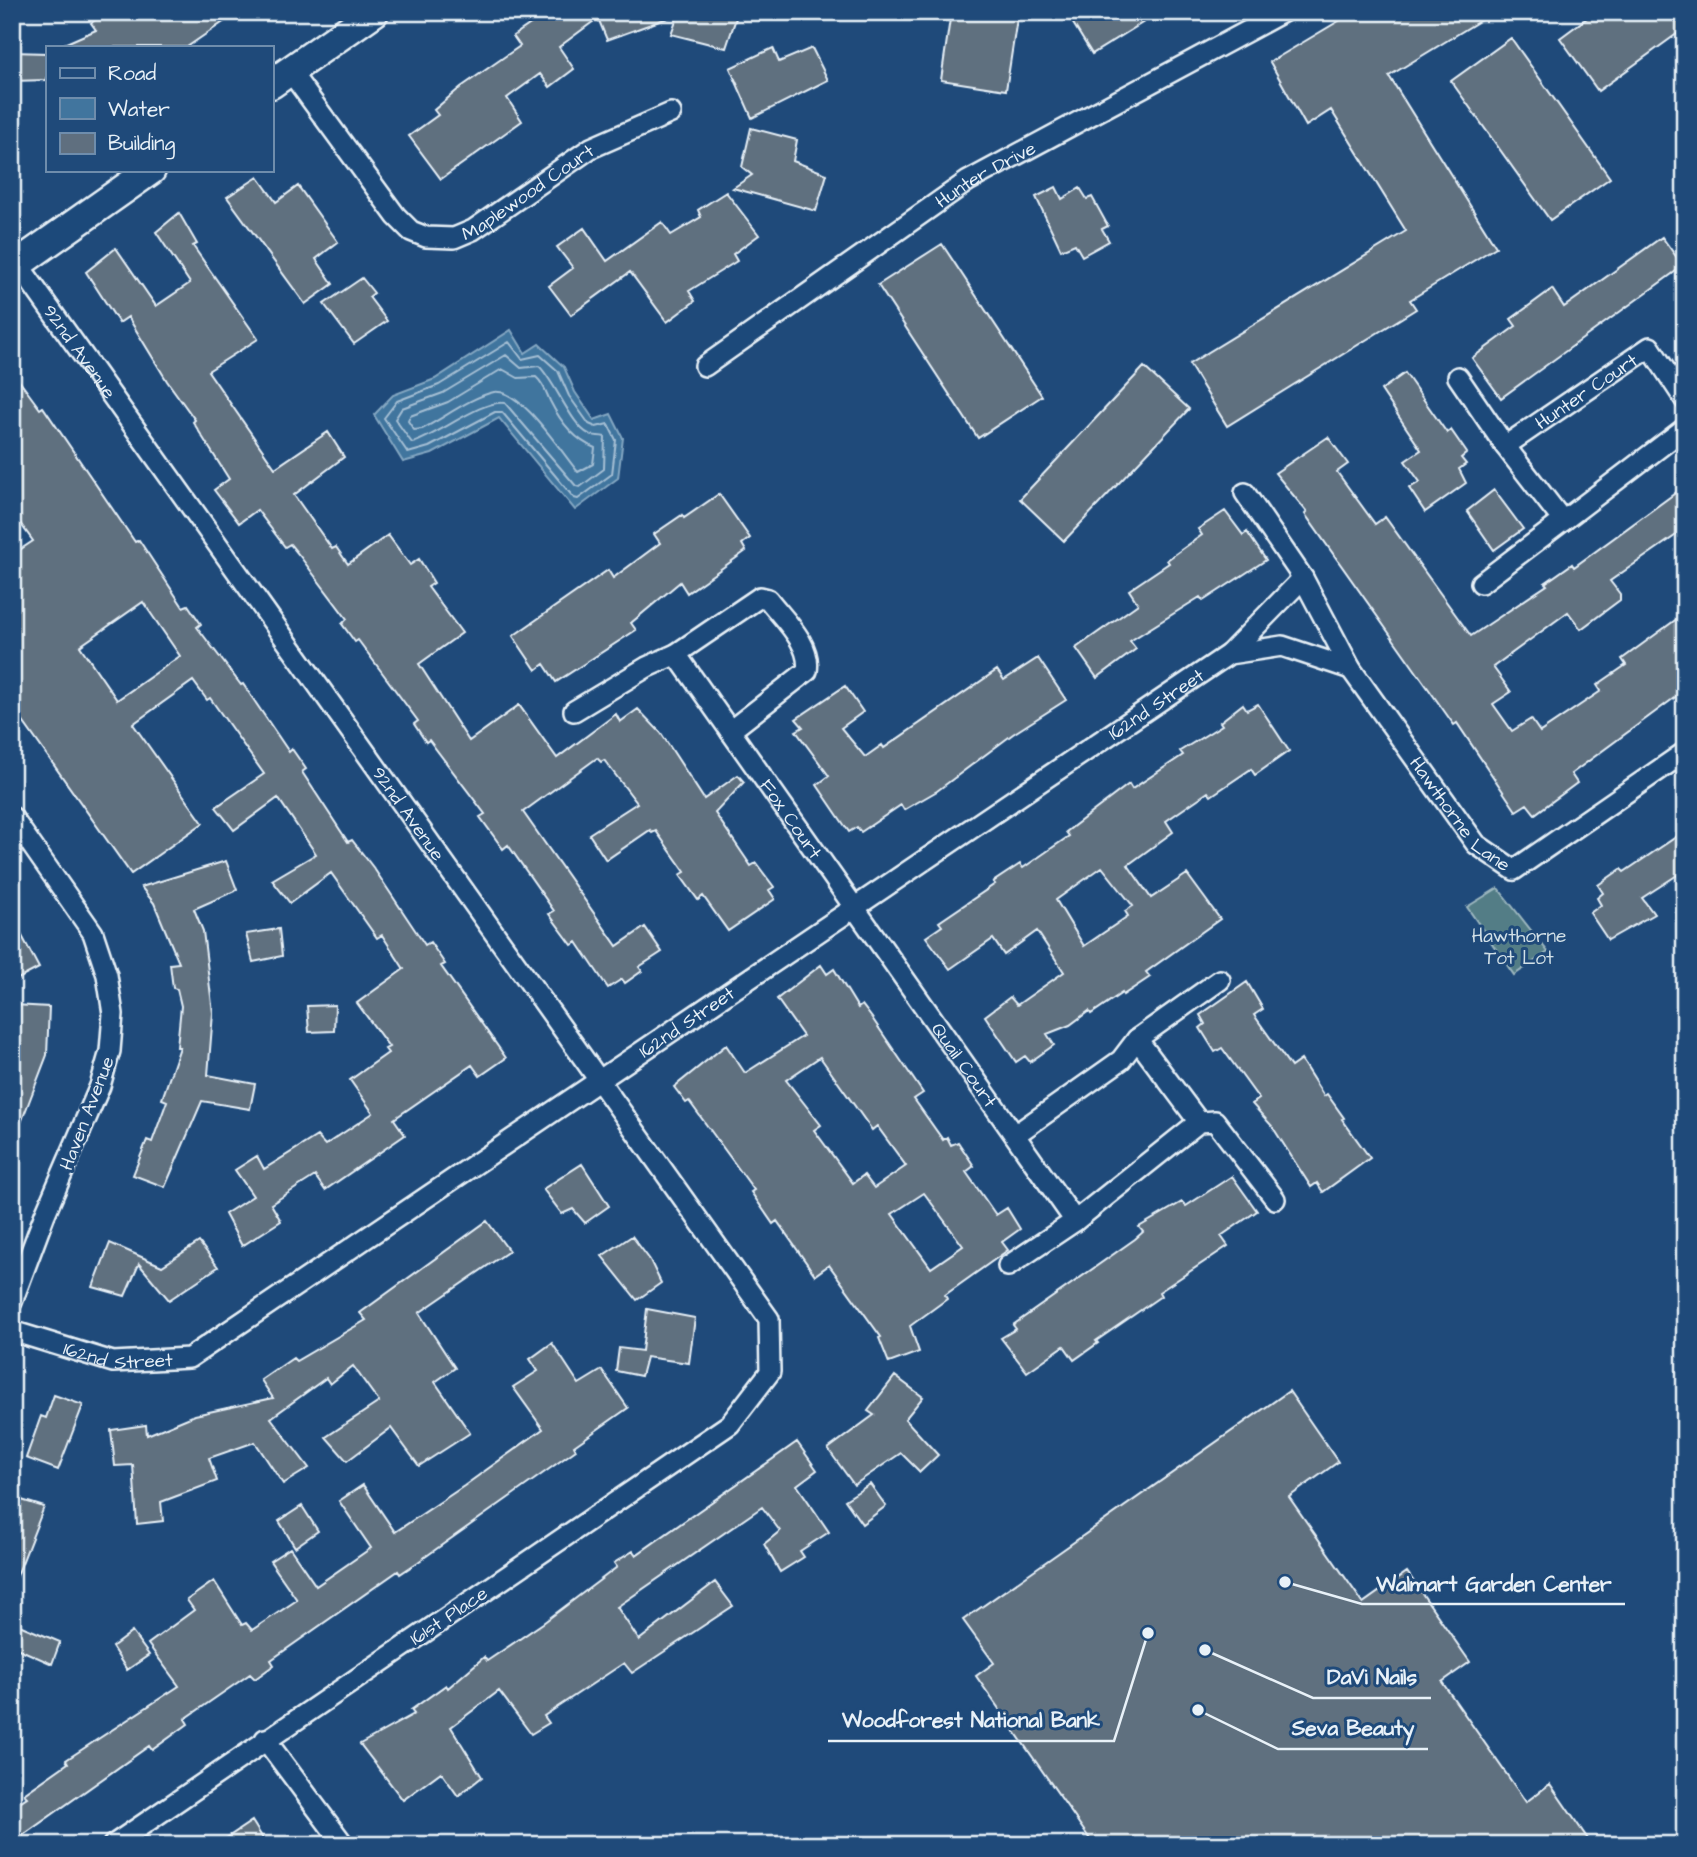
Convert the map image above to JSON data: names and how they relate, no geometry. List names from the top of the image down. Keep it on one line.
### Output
{"streets":{"street":["Hunter Drive","Maplewood Court","92nd Avenue","Hunter Court","162nd Street","Hawthorne Lane","Fox Court","Quail Court","Haven Avenue","161st Place"]},"crossings":[["92nd Avenue","162nd Street"],["92nd Avenue","161st Place"],["162nd Street","Hawthorne Lane"],["162nd Street","Fox Court"],["162nd Street","Quail Court"],["Fox Court","Quail Court"]],"parks":["Hawthorne Tot Lot"],"places":["Walmart Garden Center","Woodforest National Bank","DaVi Nails","Seva Beauty"],"legend":["Road","Water","Building"]}
